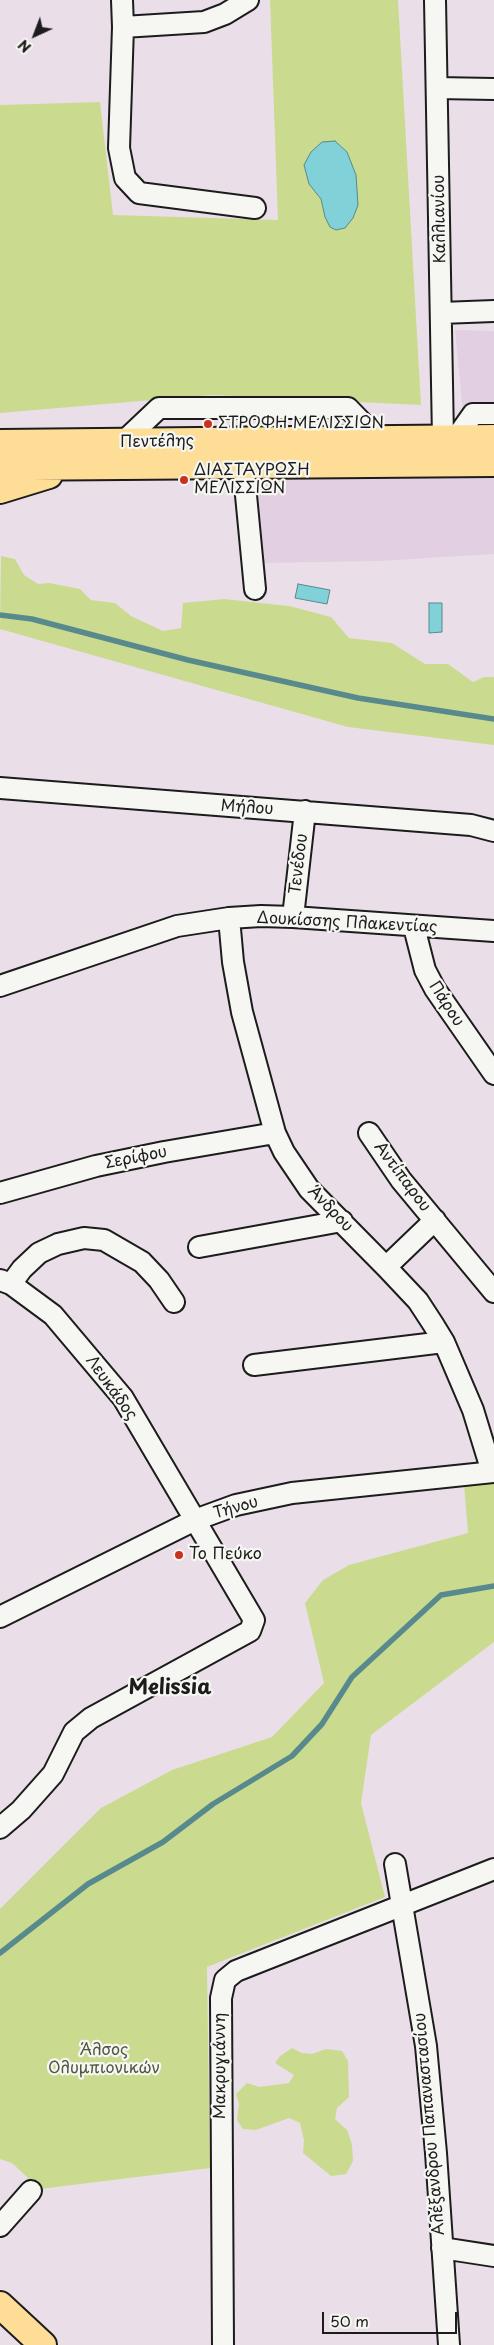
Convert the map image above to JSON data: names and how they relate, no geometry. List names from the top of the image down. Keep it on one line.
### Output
{"streets":{"main road":["Πεντέλης"],"street":["Καλλιανίου","Μήλου","Τενέδου","Δουκίσσης Πλακεντίας","Πάρου","Σερίφου","Αντίπαρου","Άνδρου","Λευκάδος","Τήνου","Μακρυγιάννη","Αλέξανδρου Παπαναστασίου"]},"crossings":[["Καλλιανίου","Πεντέλης"],["Μήλου","Τενέδου"],["Τενέδου","Δουκίσσης Πλακεντίας"],["Δουκίσσης Πλακεντίας","Πάρου"],["Δουκίσσης Πλακεντίας","Άνδρου"],["Σερίφου","Άνδρου"],["Αντίπαρου","Άνδρου"],["Άνδρου","Τήνου"],["Λευκάδος","Τήνου"],["Μακρυγιάννη","Αλέξανδρου Παπαναστασίου"]],"districts":["Melissia"],"parks":["Άλσος Ολυμπιονικών"],"places":["ΣΤΡΟΦΗ ΜΕΛΙΣΣΙΩΝ","ΔΙΑΣΤΑΥΡΩΣΗ ΜΕΛΙΣΣΙΩΝ","Το Πεύκο"],"scale_bar":"50 m","north":"bottom left"}
